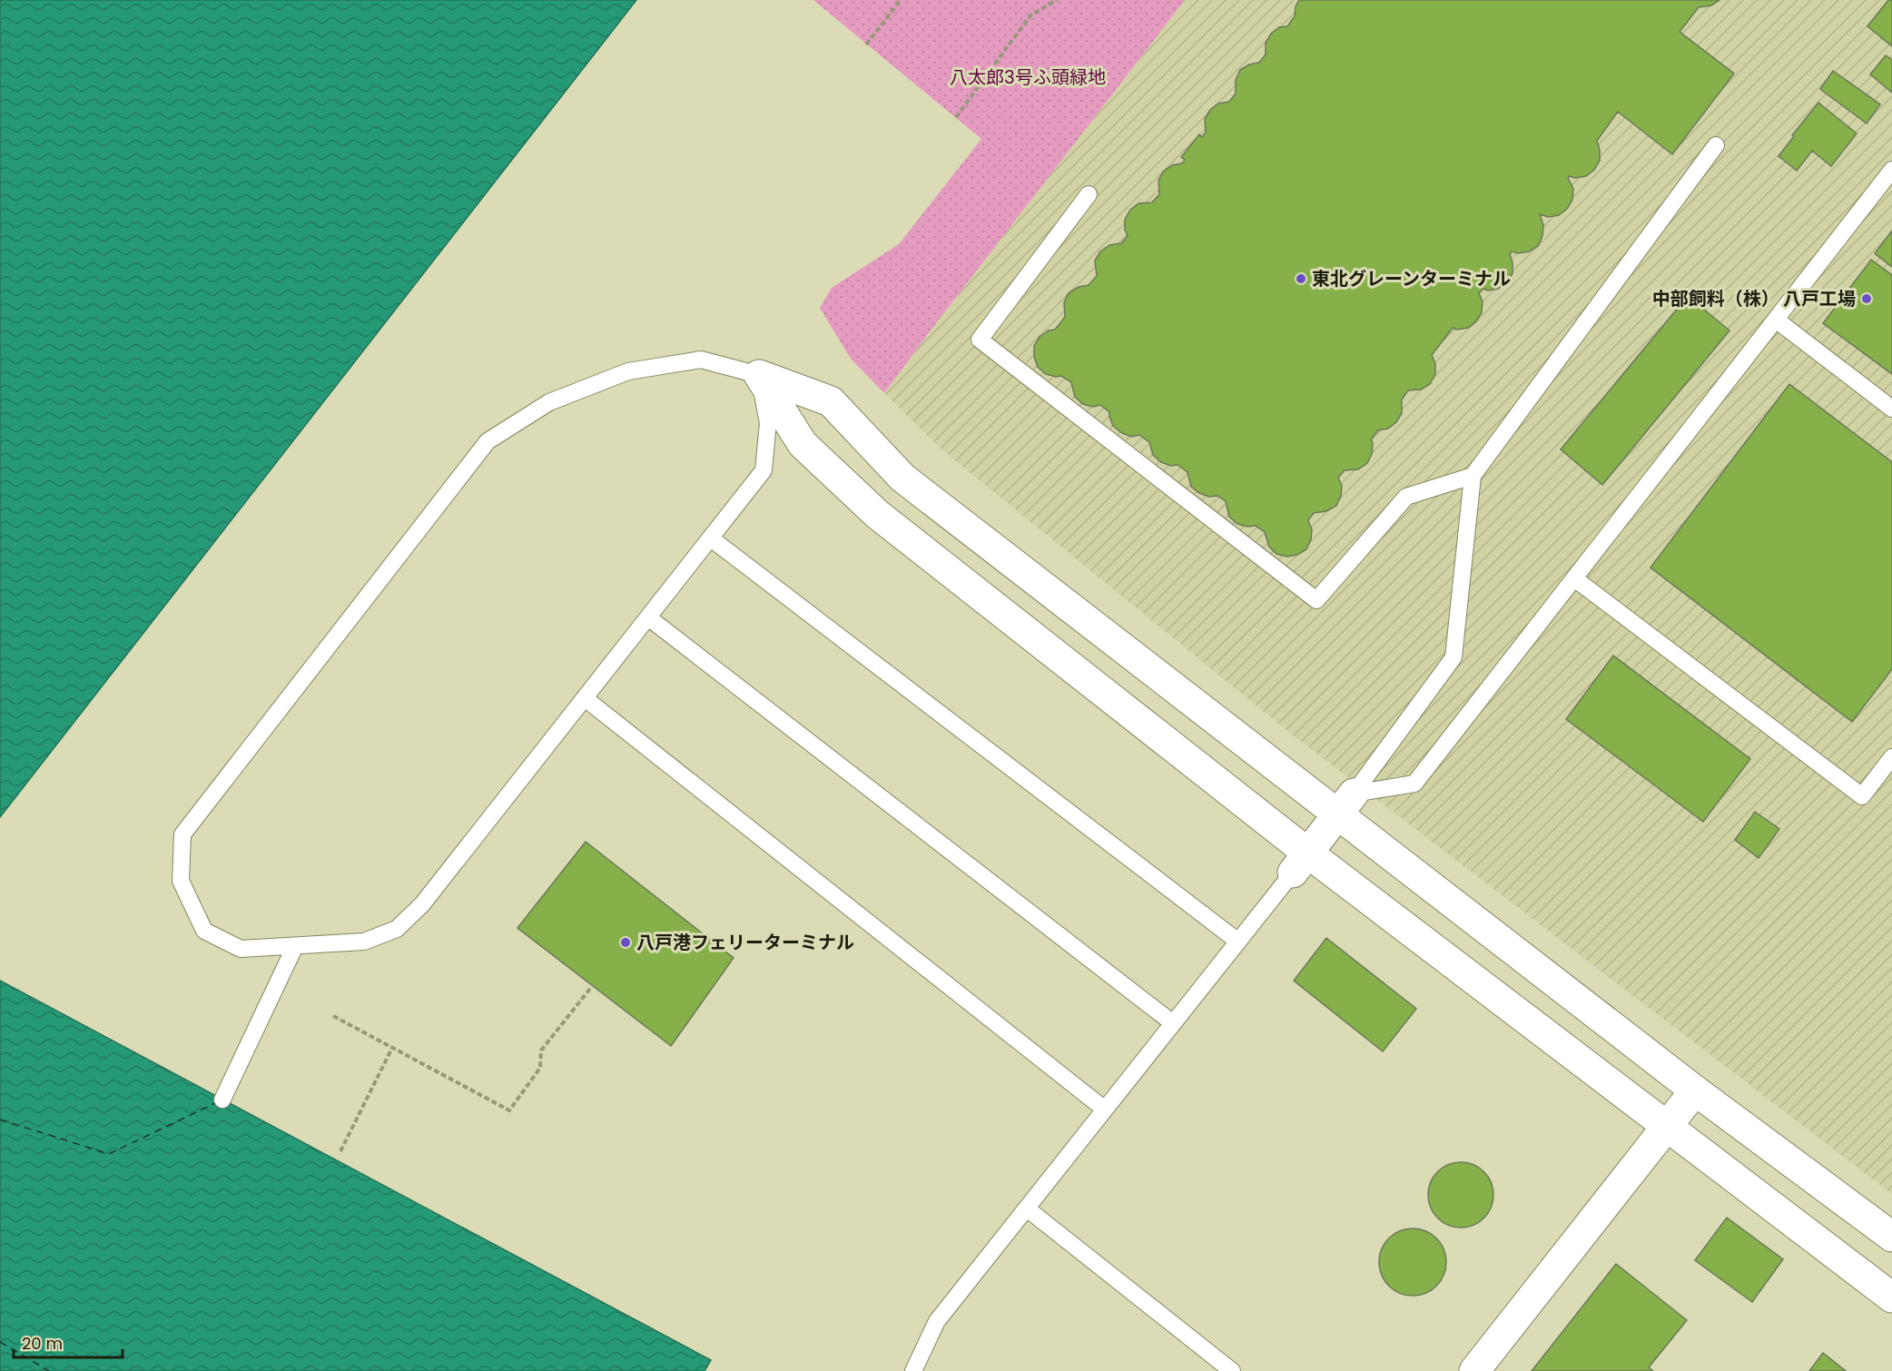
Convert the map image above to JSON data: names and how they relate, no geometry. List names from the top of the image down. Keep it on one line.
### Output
{"parks":["八太郎3号ふ頭緑地"],"places":["東北グレーンターミナル","中部飼料（株） 八戸工場","八戸港フェリーターミナル"],"scale_bar":"20 m"}
